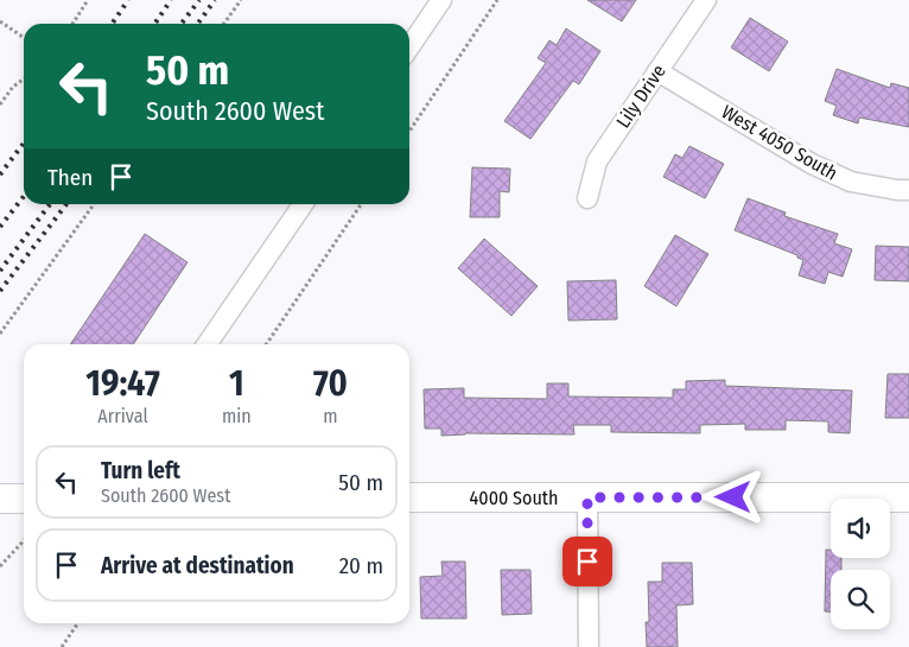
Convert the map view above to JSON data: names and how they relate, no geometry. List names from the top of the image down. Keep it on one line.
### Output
{"streets":{"street":["Lily Drive","West 4050 South","4000 South"]},"crossings":[["Lily Drive","West 4050 South"]],"page":{"turn":["50 m","South 2600 West"],"then":"Then","eta":["19:47","Arrival","1","min","70","m"],"list":[{"name":"Turn left","note":"South 2600 West","value":"50 m"},{"name":"Arrive at destination","value":"20 m"}]}}
